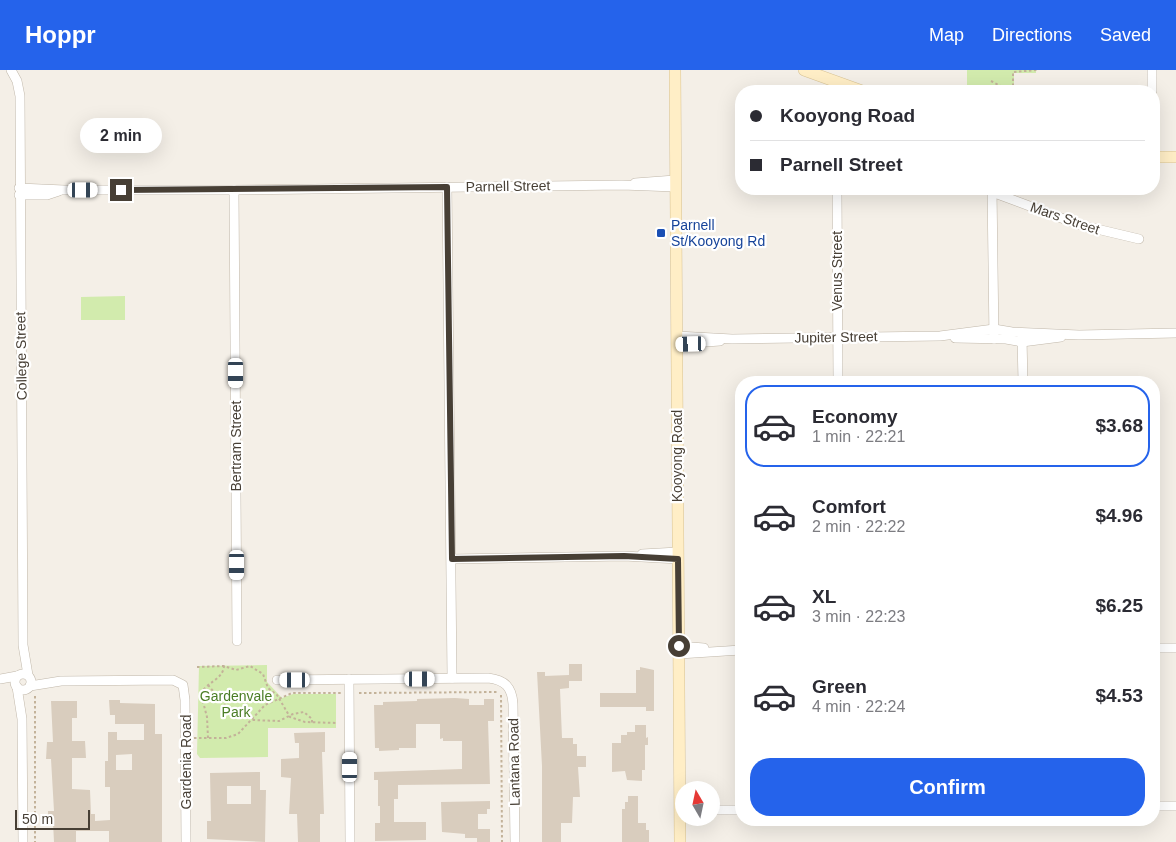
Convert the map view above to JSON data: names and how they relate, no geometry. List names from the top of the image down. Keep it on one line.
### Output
{"streets":{"street":["Parnell Street","Mars Street","Venus Street","Jupiter Street","College Street","Bertram Street","Kooyong Road","Gardenia Road","Lantana Road"]},"crossings":[["Parnell Street","College Street"],["Parnell Street","Bertram Street"],["Parnell Street","Kooyong Road"],["Venus Street","Jupiter Street"],["Jupiter Street","Kooyong Road"]],"parks":["Gardenvale Park"],"places":{"transit":["Parnell St/Kooyong Rd"]},"scale_bar":"50 m","north":"top","page":{"header":"Hoppr","nav":["Map","Directions","Saved"],"banner":["Kooyong Road","Parnell Street"],"bubble":"2 min","list":[{"name":"Economy","note":"1 min · 22:21","value":"$3.68"},{"name":"Comfort","note":"2 min · 22:22","value":"$4.96"},{"name":"XL","note":"3 min · 22:23","value":"$6.25"},{"name":"Green","note":"4 min · 22:24","value":"$4.53"}],"buttons":"Confirm","scale":"50 m"}}
